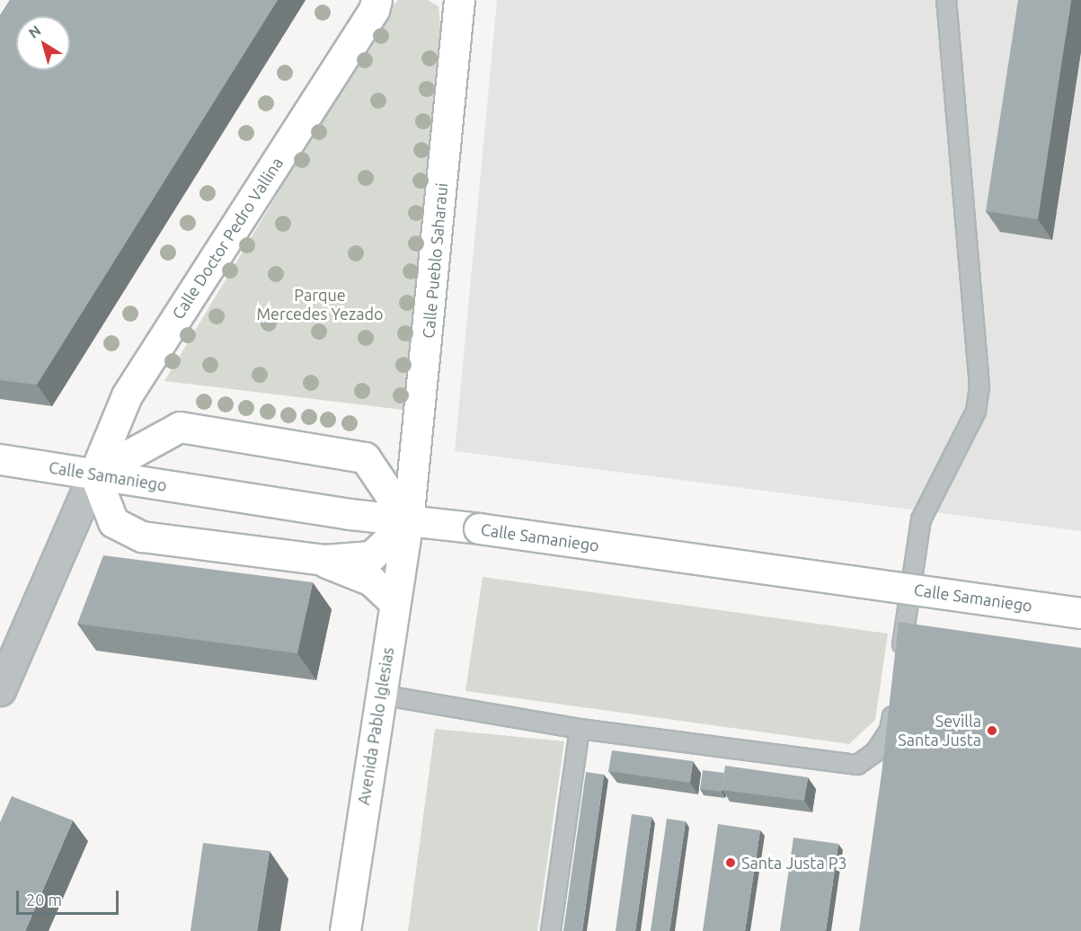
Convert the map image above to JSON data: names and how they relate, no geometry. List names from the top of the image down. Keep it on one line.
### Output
{"streets":{"street":["Calle Doctor Pedro Vallina","Calle Pueblo Saharaui","Calle Samaniego","Avenida Pablo Iglesias"]},"crossings":[["Calle Doctor Pedro Vallina","Calle Samaniego"],["Calle Pueblo Saharaui","Calle Samaniego"],["Calle Pueblo Saharaui","Avenida Pablo Iglesias"],["Calle Samaniego","Avenida Pablo Iglesias"]],"parks":["Parque Mercedes Yezado"],"places":["Sevilla Santa Justa","Santa Justa P3"],"scale_bar":"20 m","north":"top left"}
